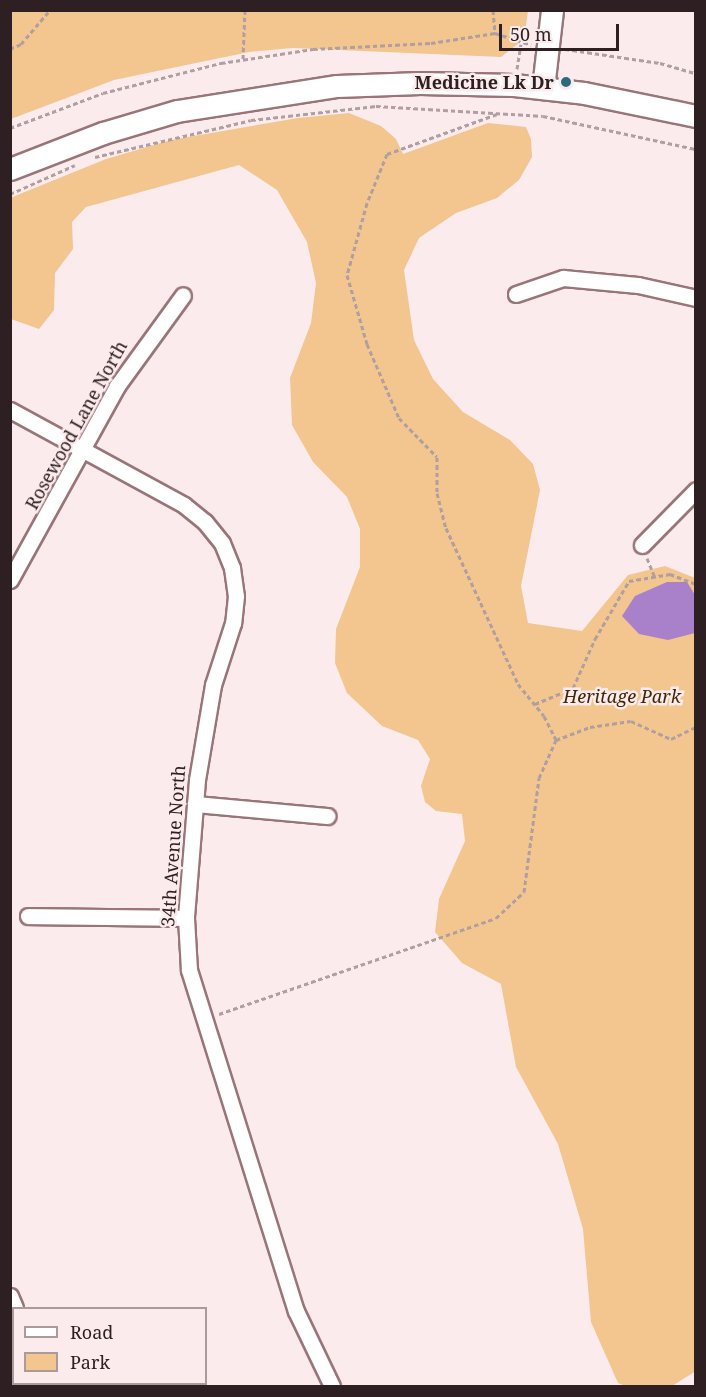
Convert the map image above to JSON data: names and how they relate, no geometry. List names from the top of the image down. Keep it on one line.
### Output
{"streets":{"street":["Rosewood Lane North","34th Avenue North"]},"crossings":[["Rosewood Lane North","34th Avenue North"]],"parks":["Heritage Park"],"places":["Medicine Lk Dr"],"legend":["Road","Park"],"scale_bar":"50 m"}
